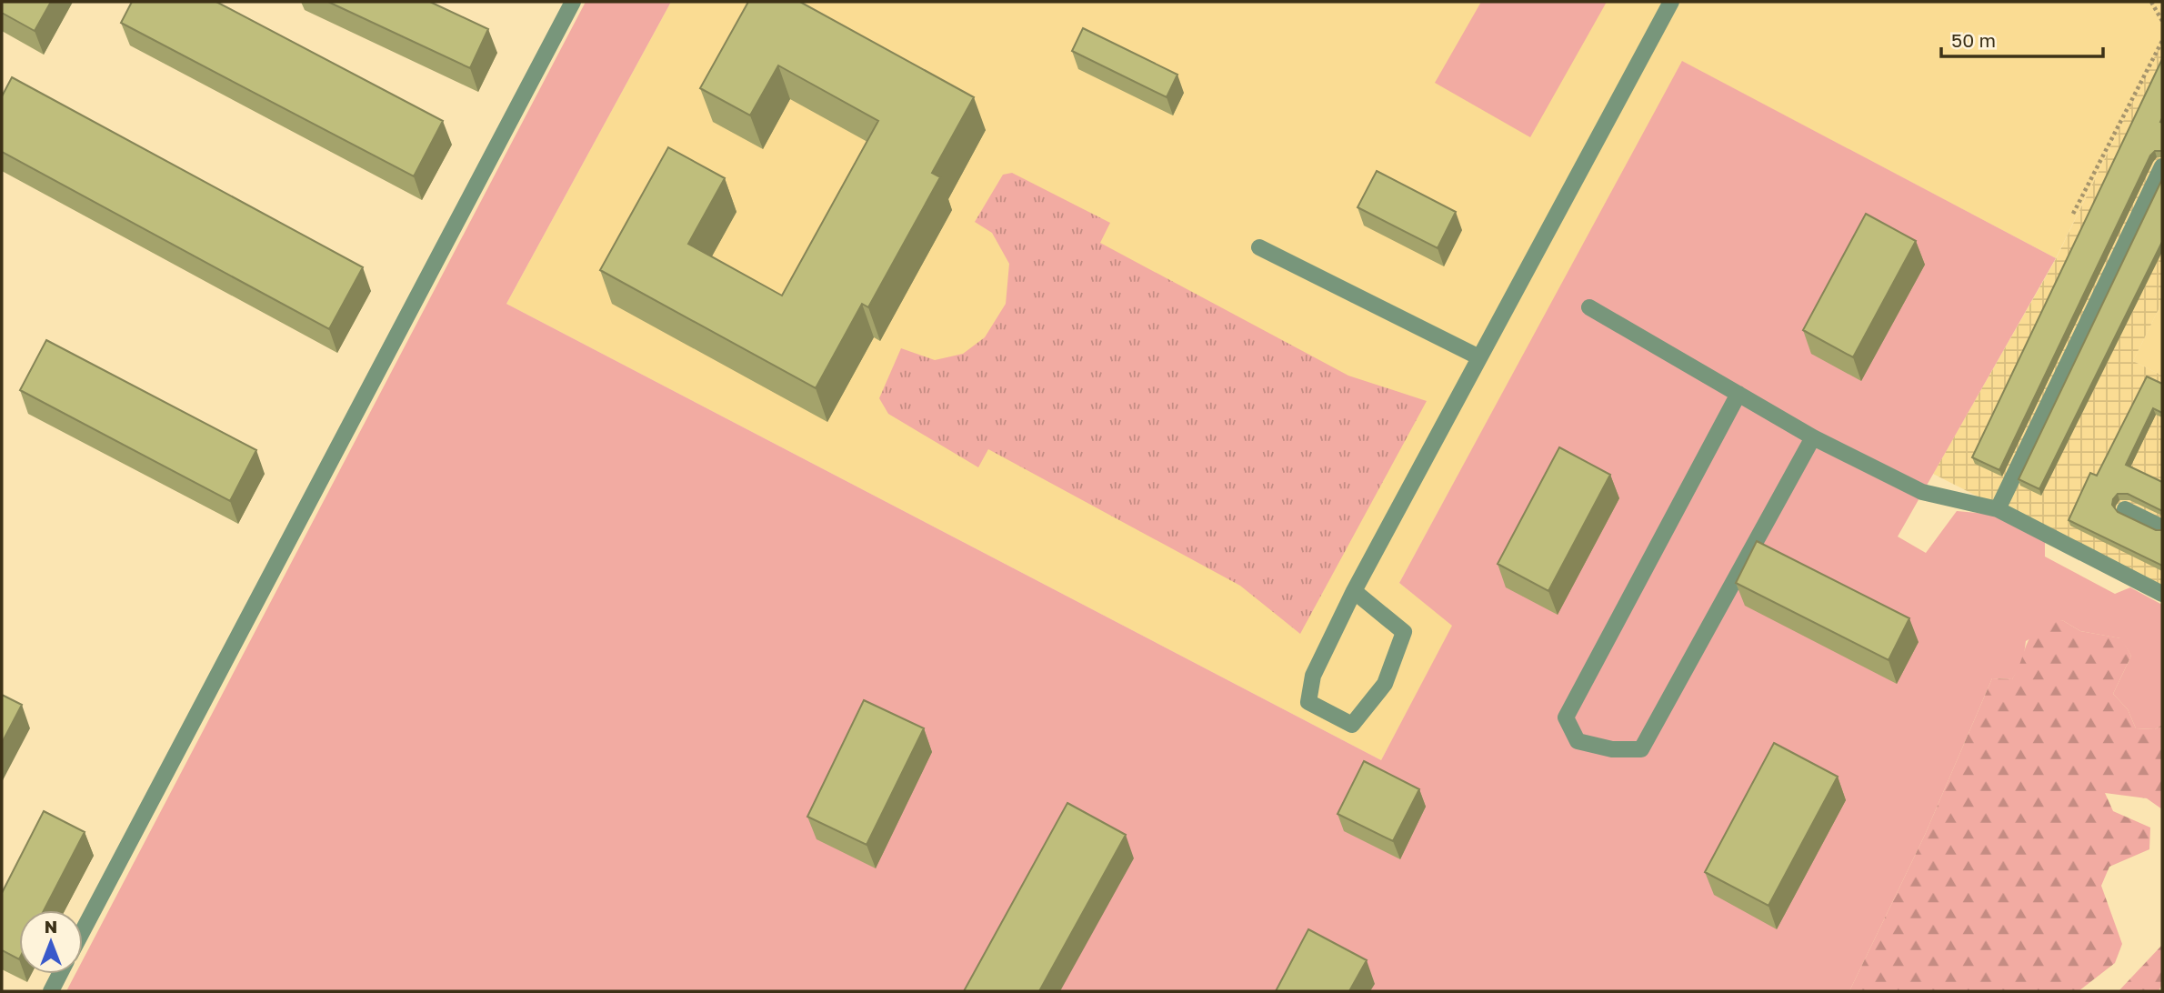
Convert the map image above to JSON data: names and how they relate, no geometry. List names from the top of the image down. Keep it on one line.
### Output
{"scale_bar":"50 m","north":"top"}
